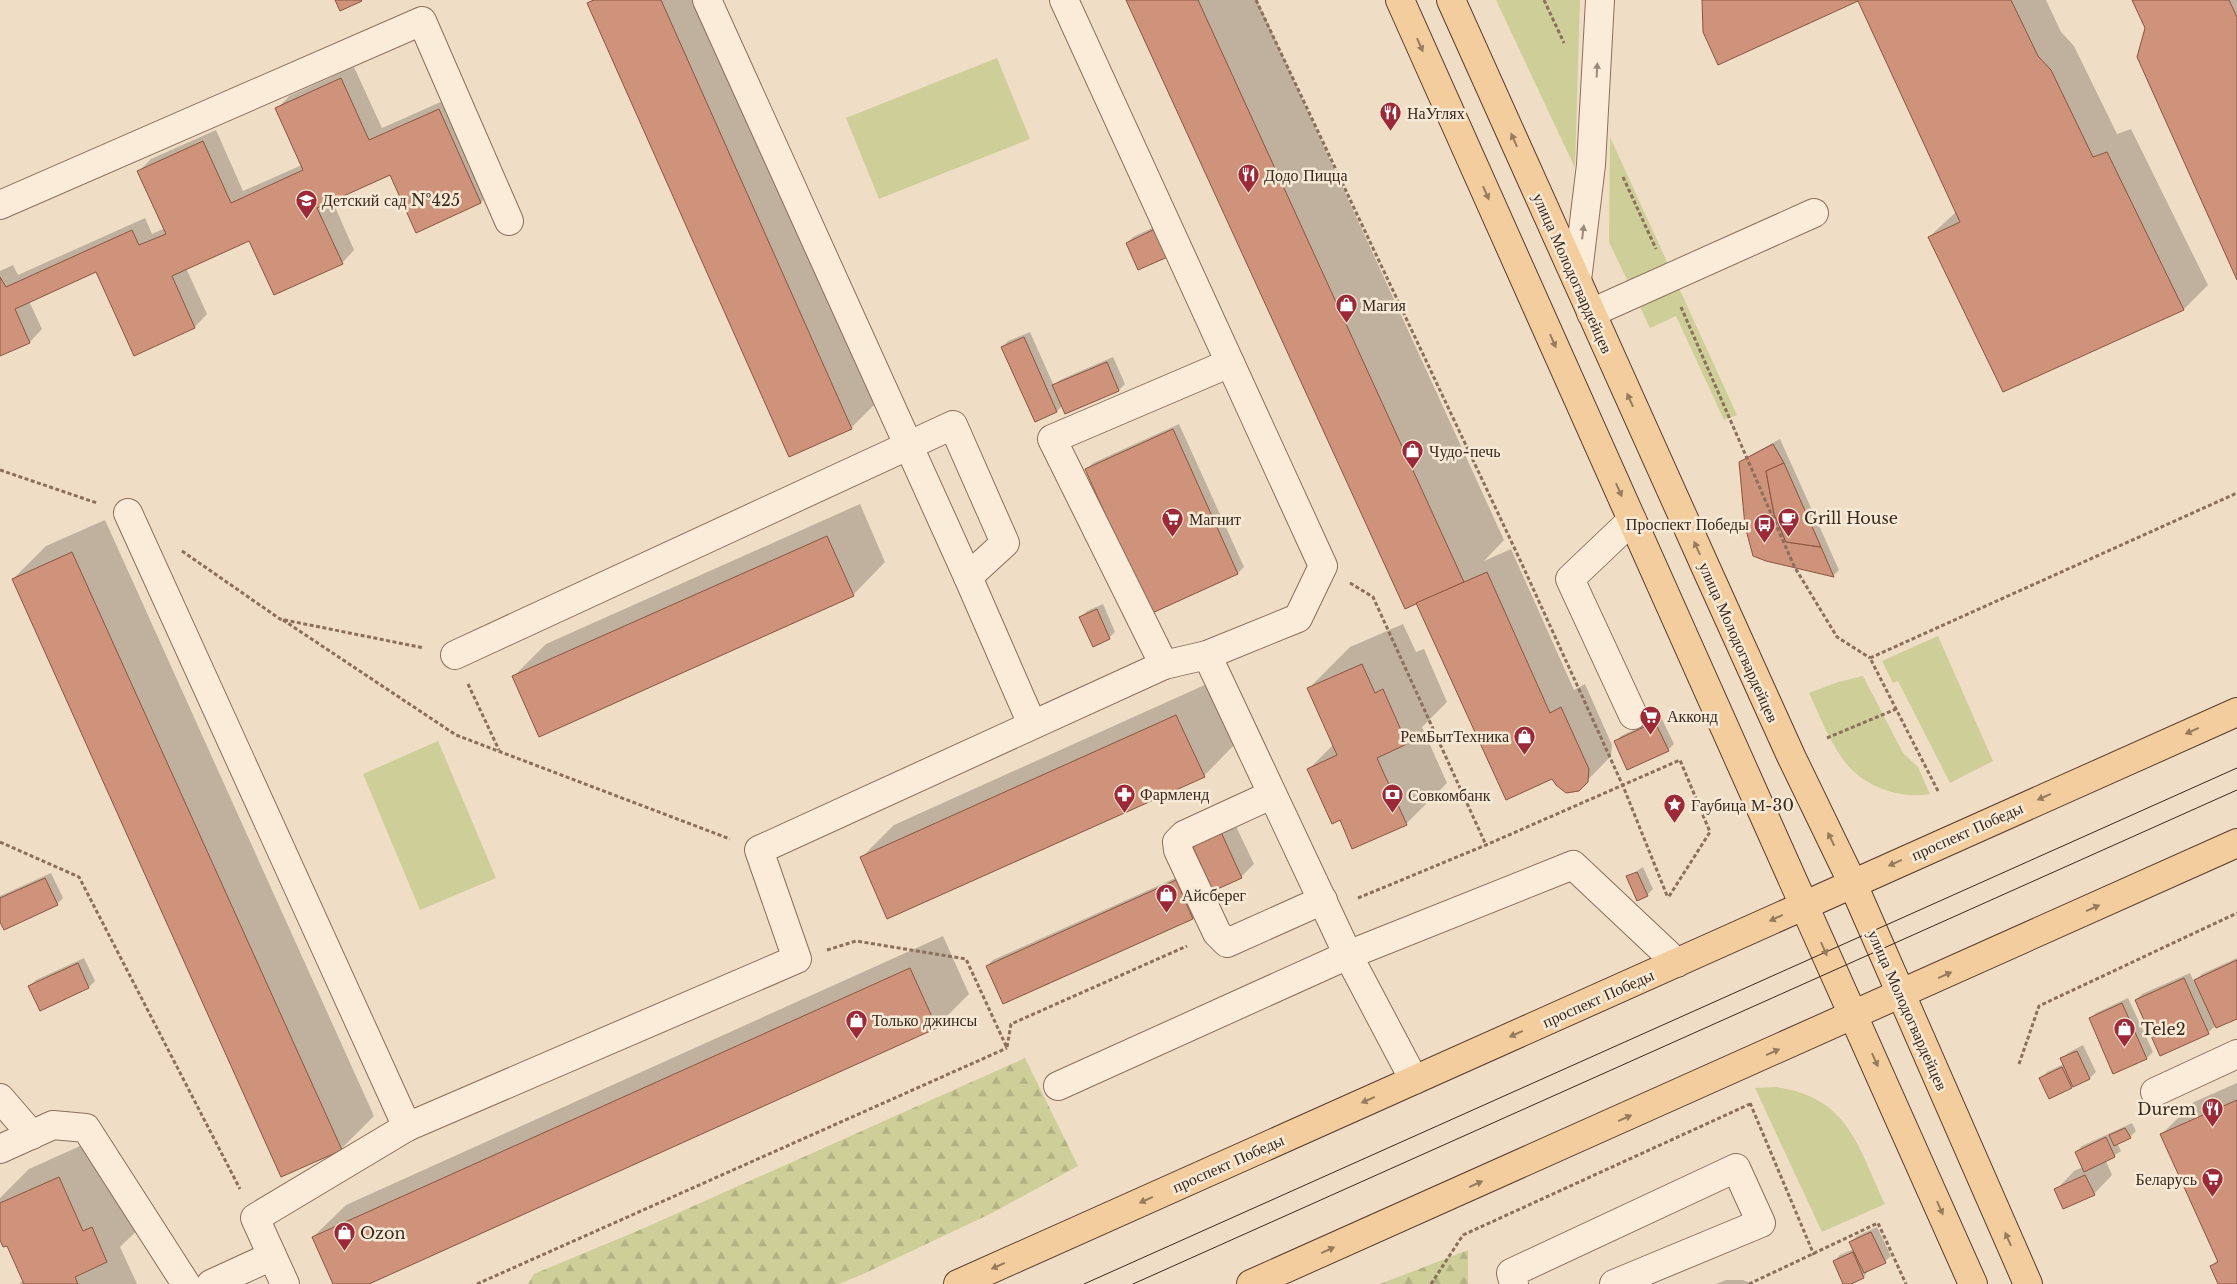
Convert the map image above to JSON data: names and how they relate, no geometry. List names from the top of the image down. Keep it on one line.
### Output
{"streets":{"main road":["улица Молодогвардейцев","проспект Победы"]},"crossings":[["улица Молодогвардейцев","проспект Победы"]],"places":{"restaurant":["НаУглях","Додо Пицца","Durem"],"school or university":["Детский сад №425"],"shop":["Магия","Чудо-печь","РемБытТехника","Айсберег","Только джинсы","Tele2","Ozon"],"cafe":["Grill House"],"supermarket":["Магнит","Акконд","Беларусь"],"bus stop":["Проспект Победы"],"pharmacy":["Фармленд"],"bank":["Совкомбанк"],"place":["Гаубица М-30"]}}
